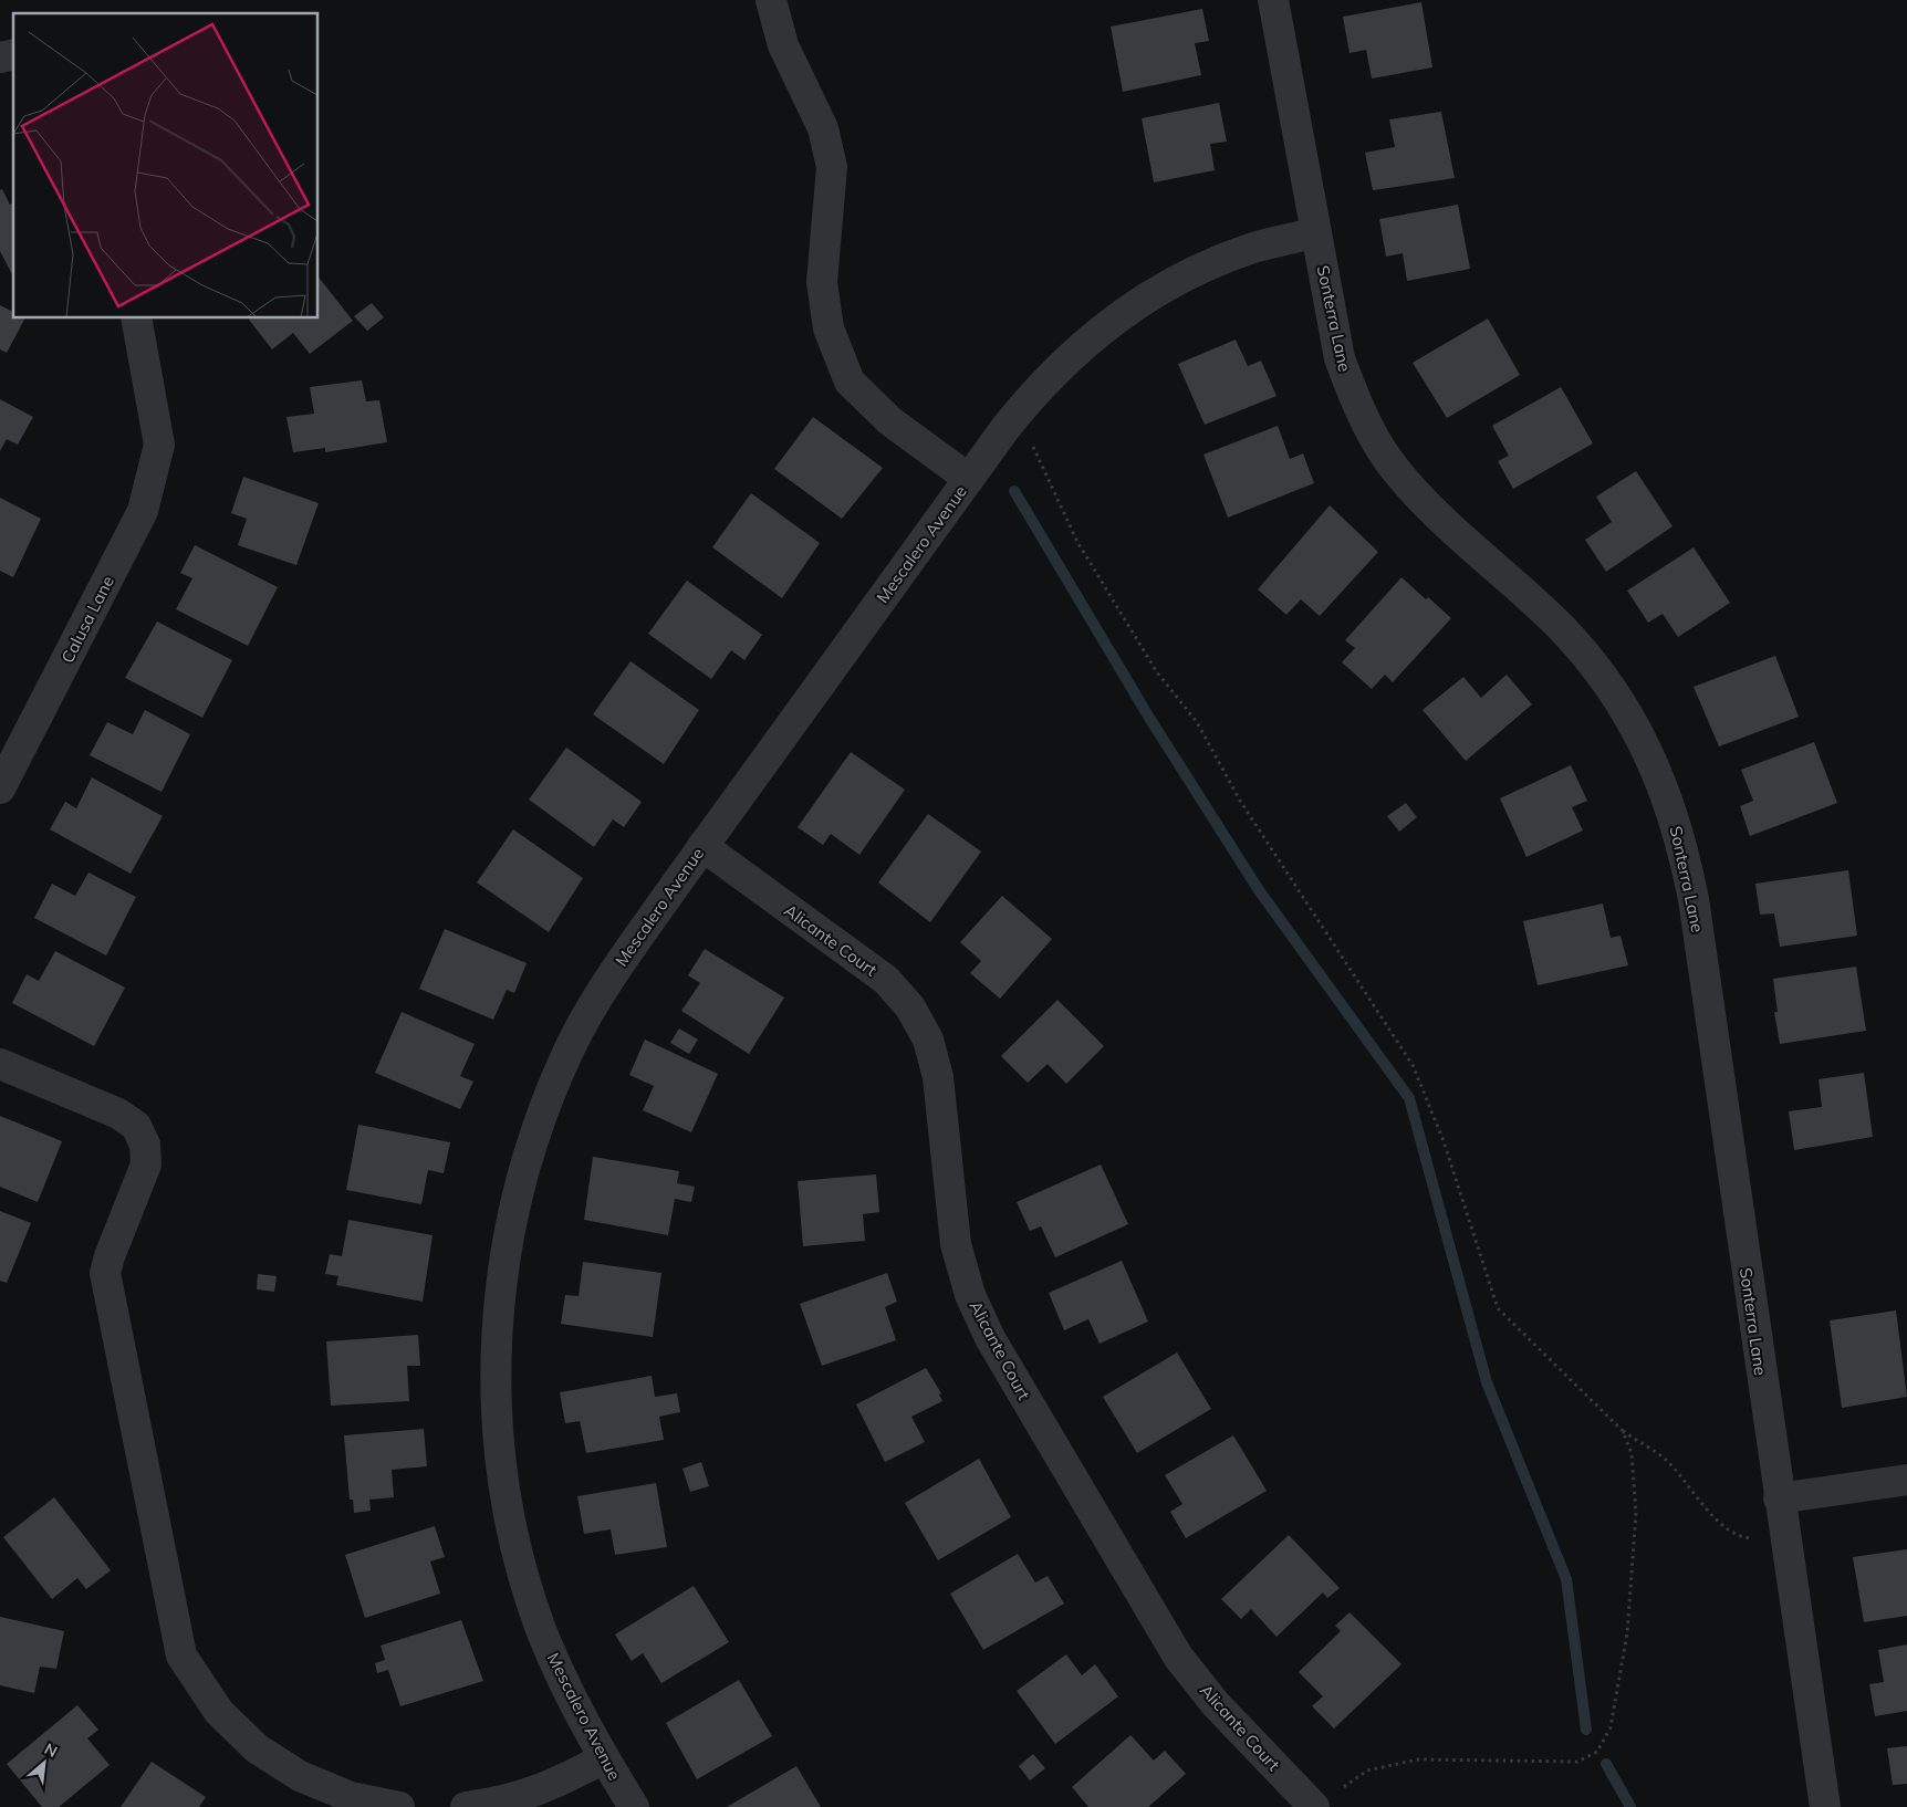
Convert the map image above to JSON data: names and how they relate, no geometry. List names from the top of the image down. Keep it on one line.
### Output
{"streets":{"street":["Sonterra Lane","Mescalero Avenue","Calusa Lane","Alicante Court"]},"crossings":[["Sonterra Lane","Mescalero Avenue"],["Mescalero Avenue","Alicante Court"]],"north":"top right"}
